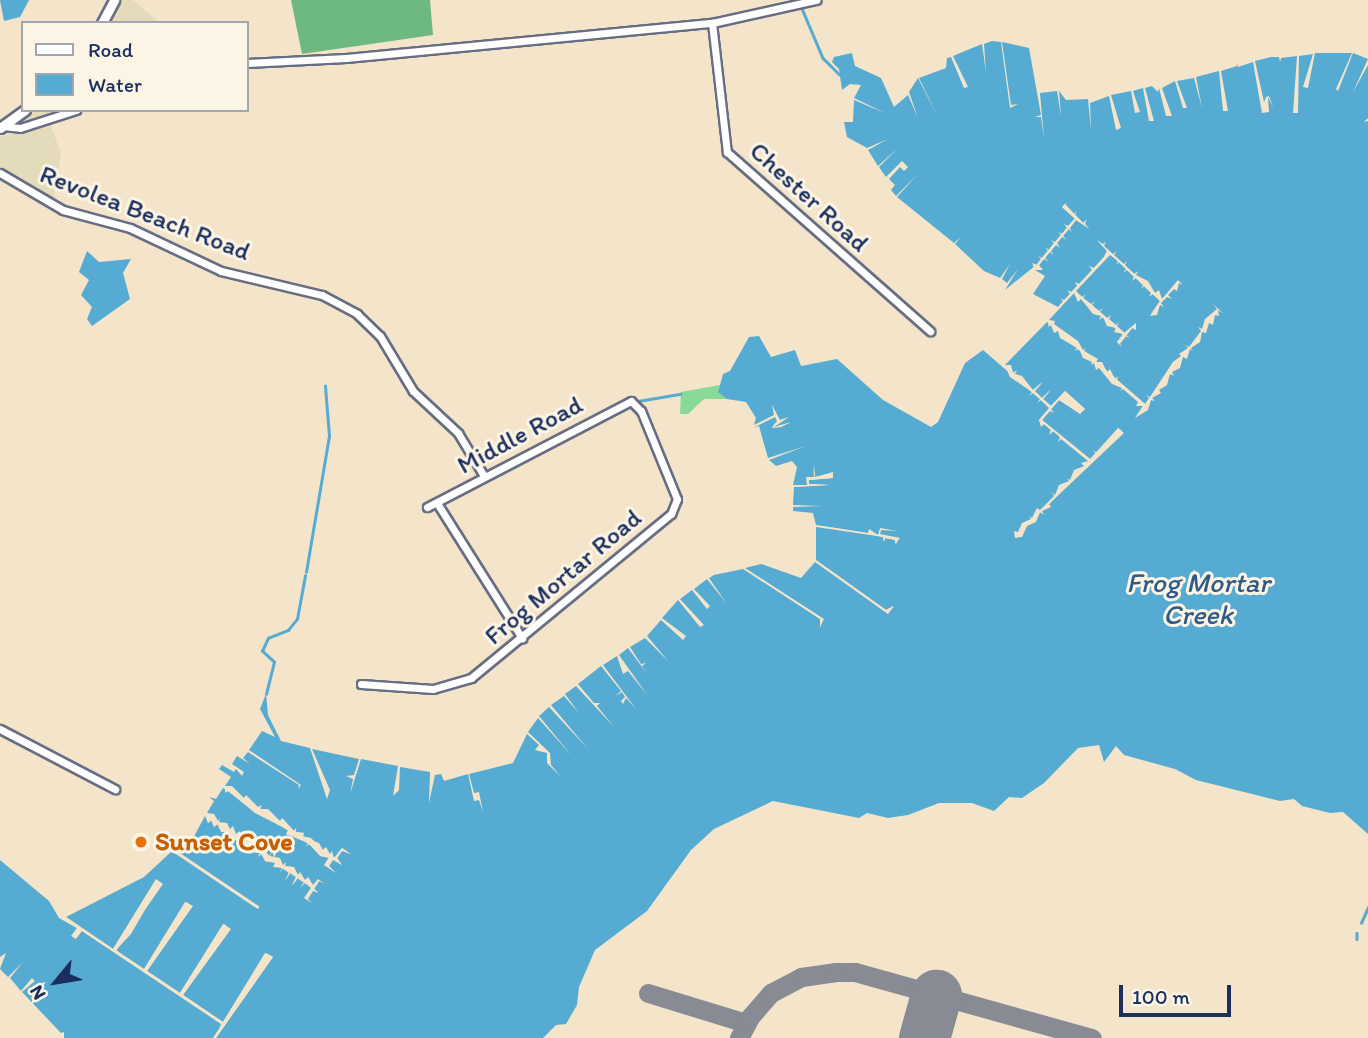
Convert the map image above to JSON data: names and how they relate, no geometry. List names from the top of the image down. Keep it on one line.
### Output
{"streets":{"street":["Chester Road","Revolea Beach Road","Middle Road","Frog Mortar Road"]},"crossings":[["Revolea Beach Road","Middle Road"],["Middle Road","Frog Mortar Road"]],"water":["Frog Mortar Creek"],"places":["Sunset Cove"],"legend":["Road","Water"],"scale_bar":"100 m","north":"bottom left"}
